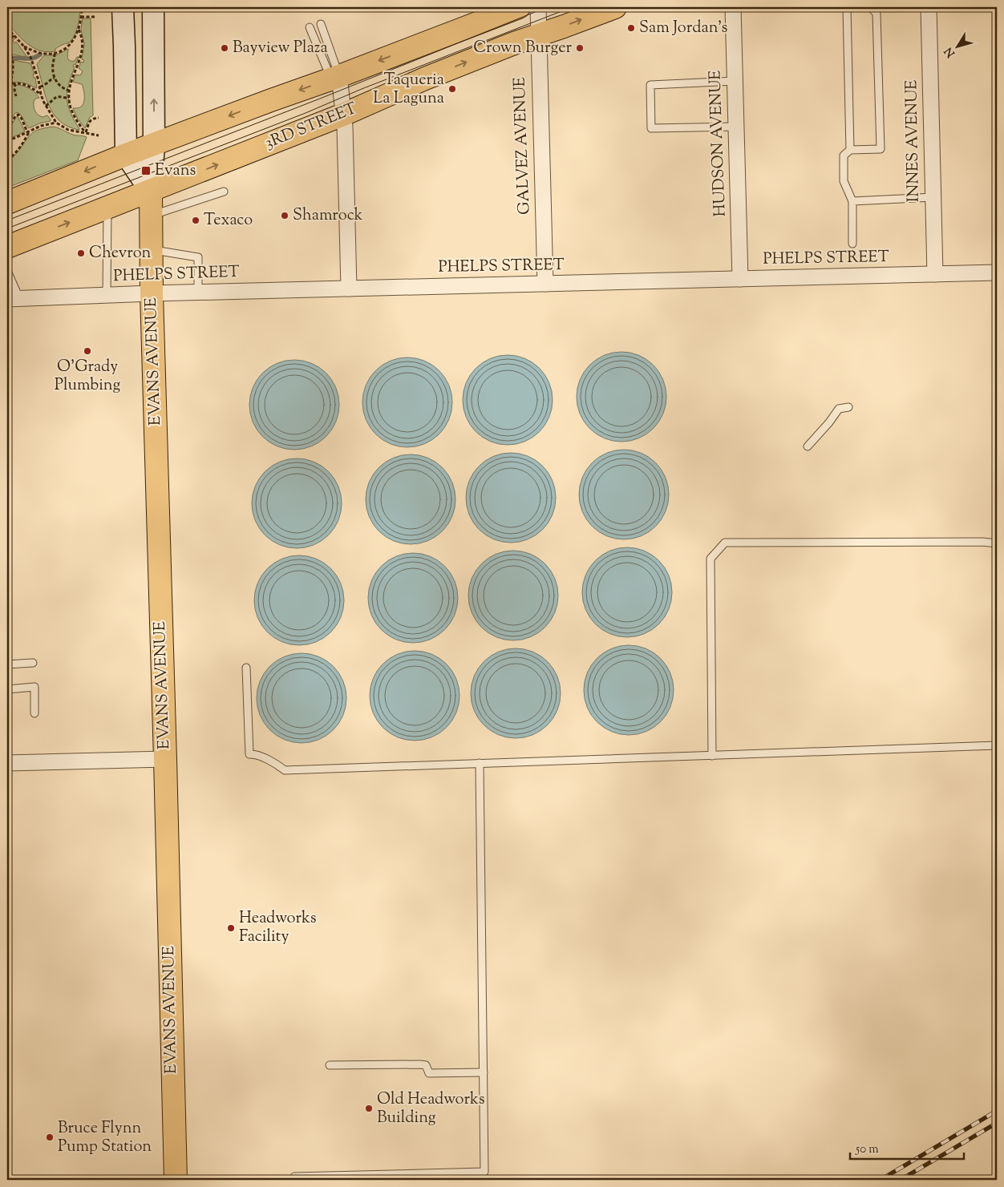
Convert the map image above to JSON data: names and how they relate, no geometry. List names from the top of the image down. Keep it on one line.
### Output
{"streets":{"main road":["3RD STREET","EVANS AVENUE"],"street":["INNES AVENUE","HUDSON AVENUE","GALVEZ AVENUE","PHELPS STREET"]},"crossings":[["3RD STREET","GALVEZ AVENUE"],["3RD STREET","EVANS AVENUE"],["INNES AVENUE","PHELPS STREET"],["HUDSON AVENUE","PHELPS STREET"],["GALVEZ AVENUE","PHELPS STREET"],["PHELPS STREET","EVANS AVENUE"]],"places":{"other":["Sam Jordan's","Bayview Plaza","Crown Burger","Taqueria La Laguna","Shamrock","Texaco","Chevron","O'Grady Plumbing","Headworks Facility","Old Headworks Building","Bruce Flynn Pump Station"],"transit":["Evans"]},"scale_bar":"50 m","north":"bottom left"}
